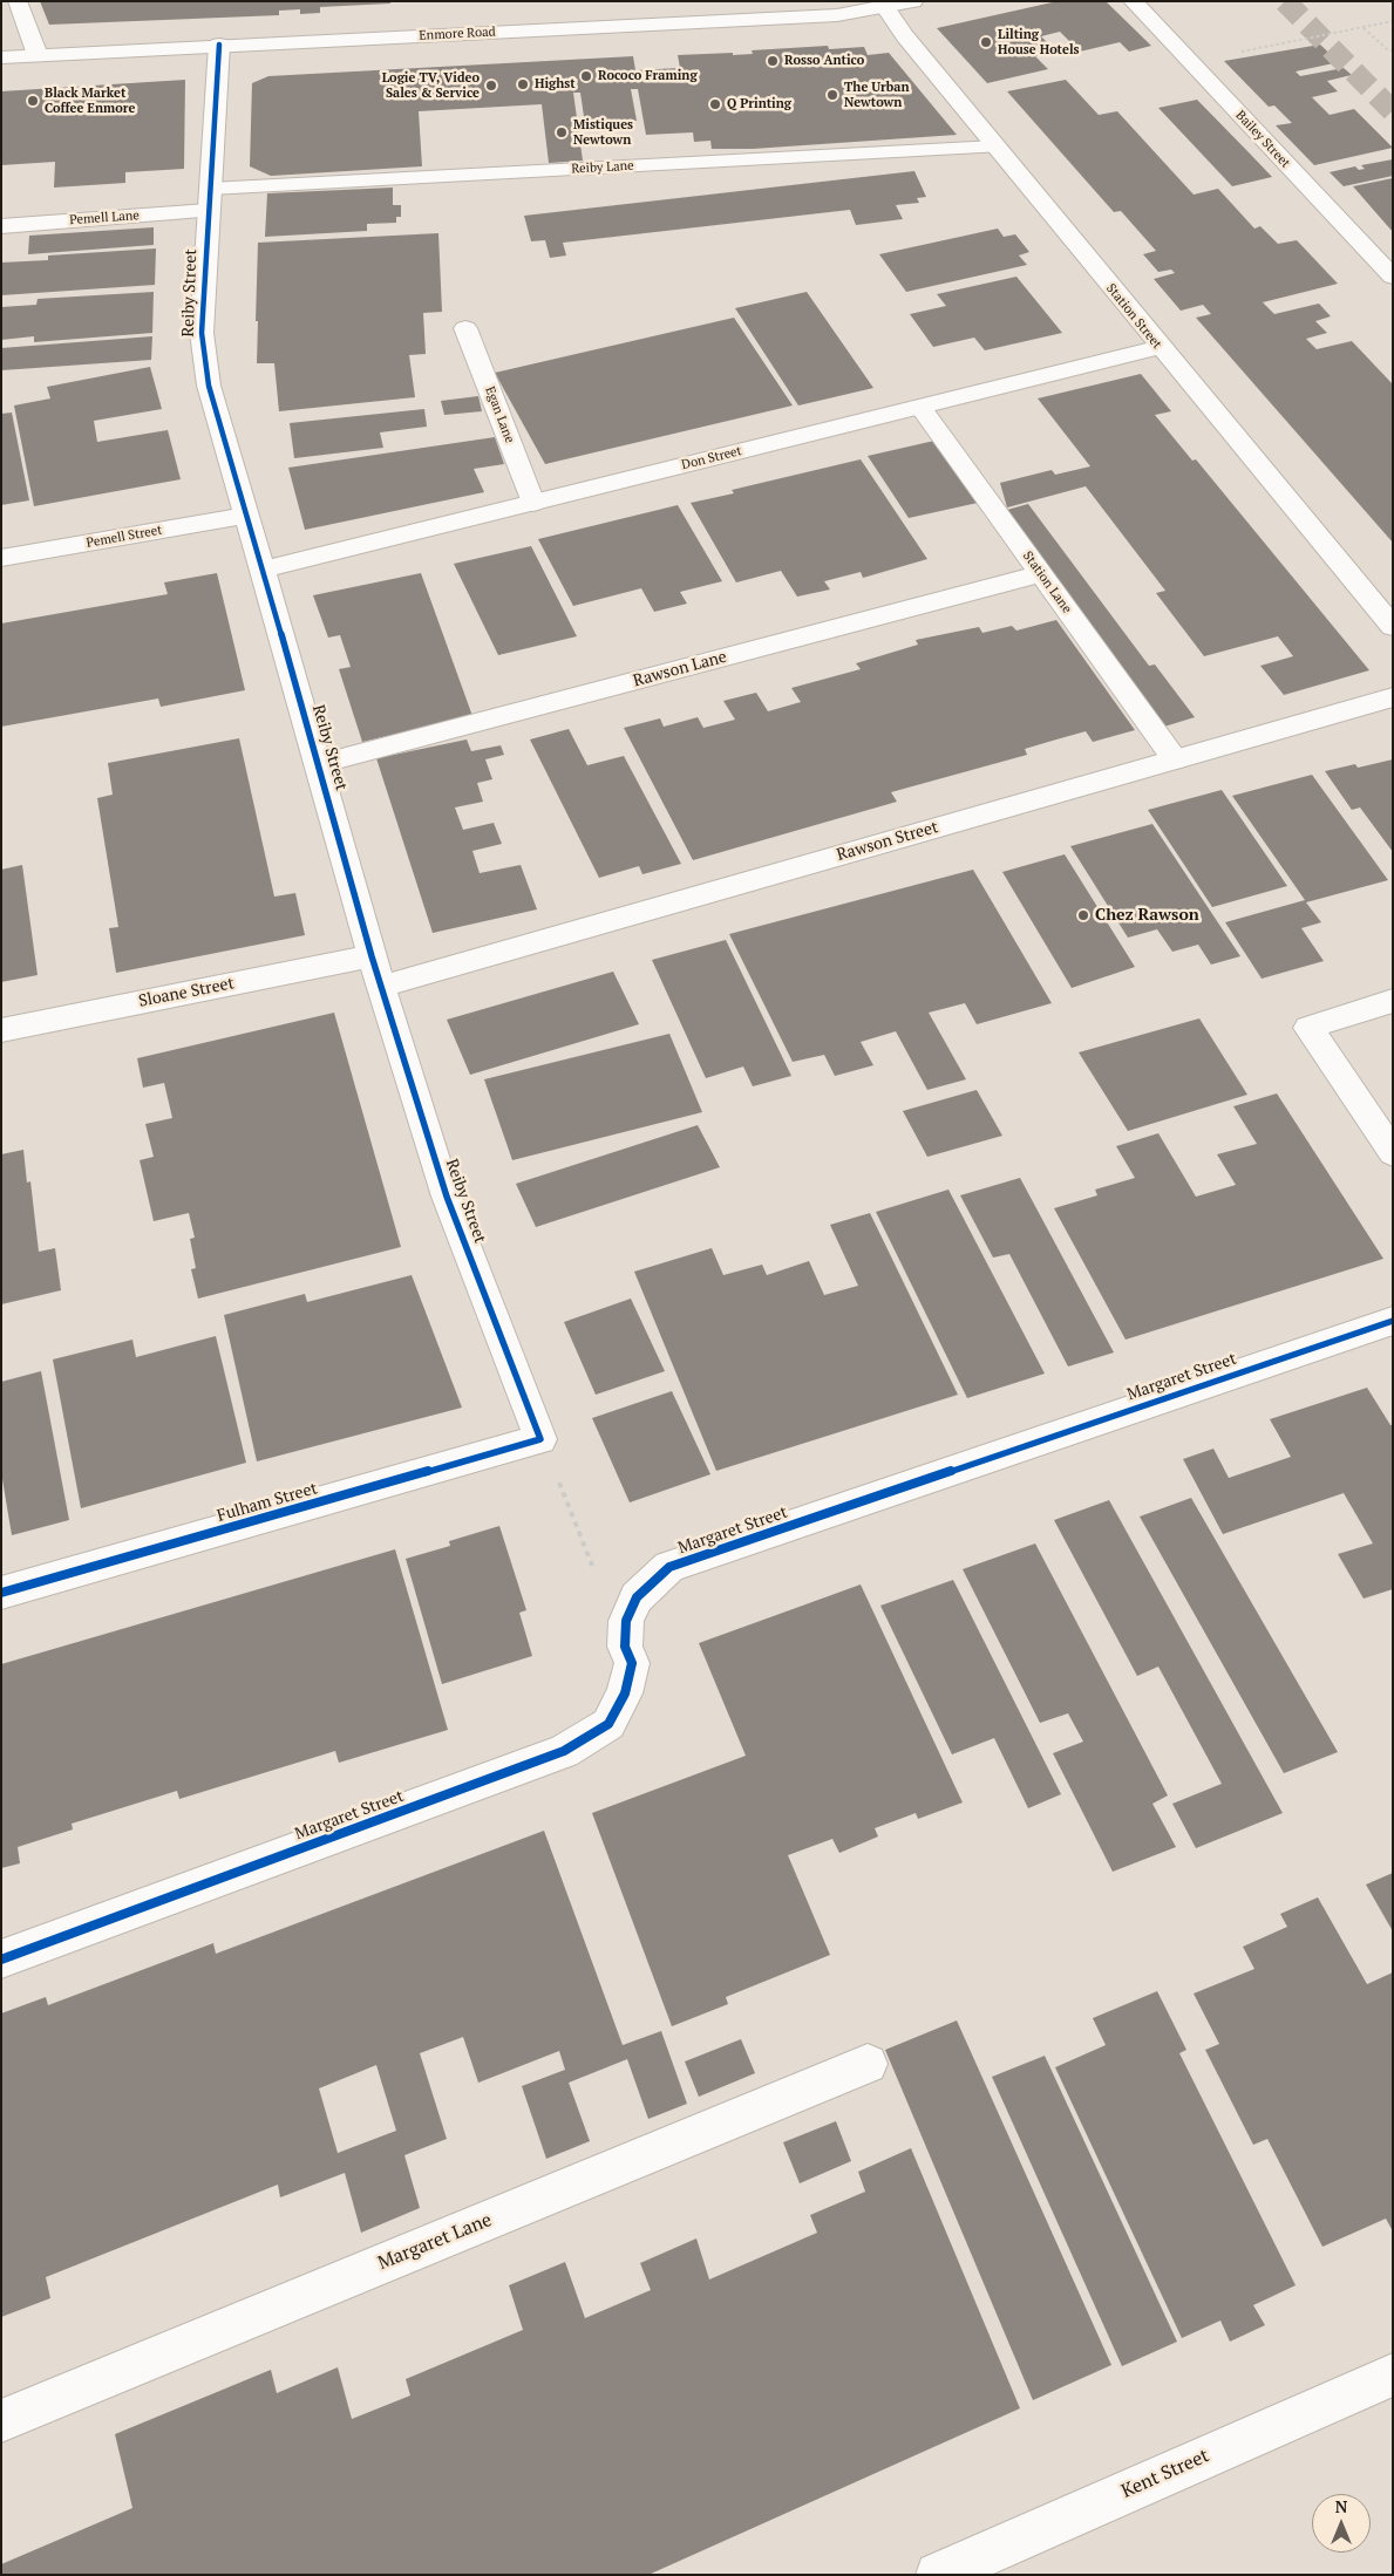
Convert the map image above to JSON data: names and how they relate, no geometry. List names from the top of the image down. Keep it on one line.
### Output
{"streets":{"main road":["Enmore Road","Bailey Street","Reiby Lane","Pemell Lane","Reiby Street","Station Street","Egan Lane","Don Street","Pemell Street","Station Lane","Rawson Lane","Rawson Street","Sloane Street","Margaret Street","Fulham Street","Margaret Lane","Kent Street"]},"crossings":[["Enmore Road","Reiby Street"],["Enmore Road","Station Street"],["Reiby Lane","Pemell Lane"],["Reiby Lane","Reiby Street"],["Reiby Lane","Station Street"],["Pemell Lane","Reiby Street"],["Reiby Street","Don Street"],["Reiby Street","Pemell Street"],["Reiby Street","Rawson Lane"],["Reiby Street","Rawson Street"],["Reiby Street","Sloane Street"],["Reiby Street","Fulham Street"],["Station Street","Don Street"],["Egan Lane","Don Street"],["Don Street","Station Lane"],["Station Lane","Rawson Lane"],["Station Lane","Rawson Street"]],"places":["Lilting House Hotels","Rosso Antico","Rococo Framing","Highst","Logie TV, Video Sales & Service","The Urban Newtown","Black Market Coffee Enmore","Q Printing","Mistiques Newtown","Chez Rawson"],"north":"top"}
